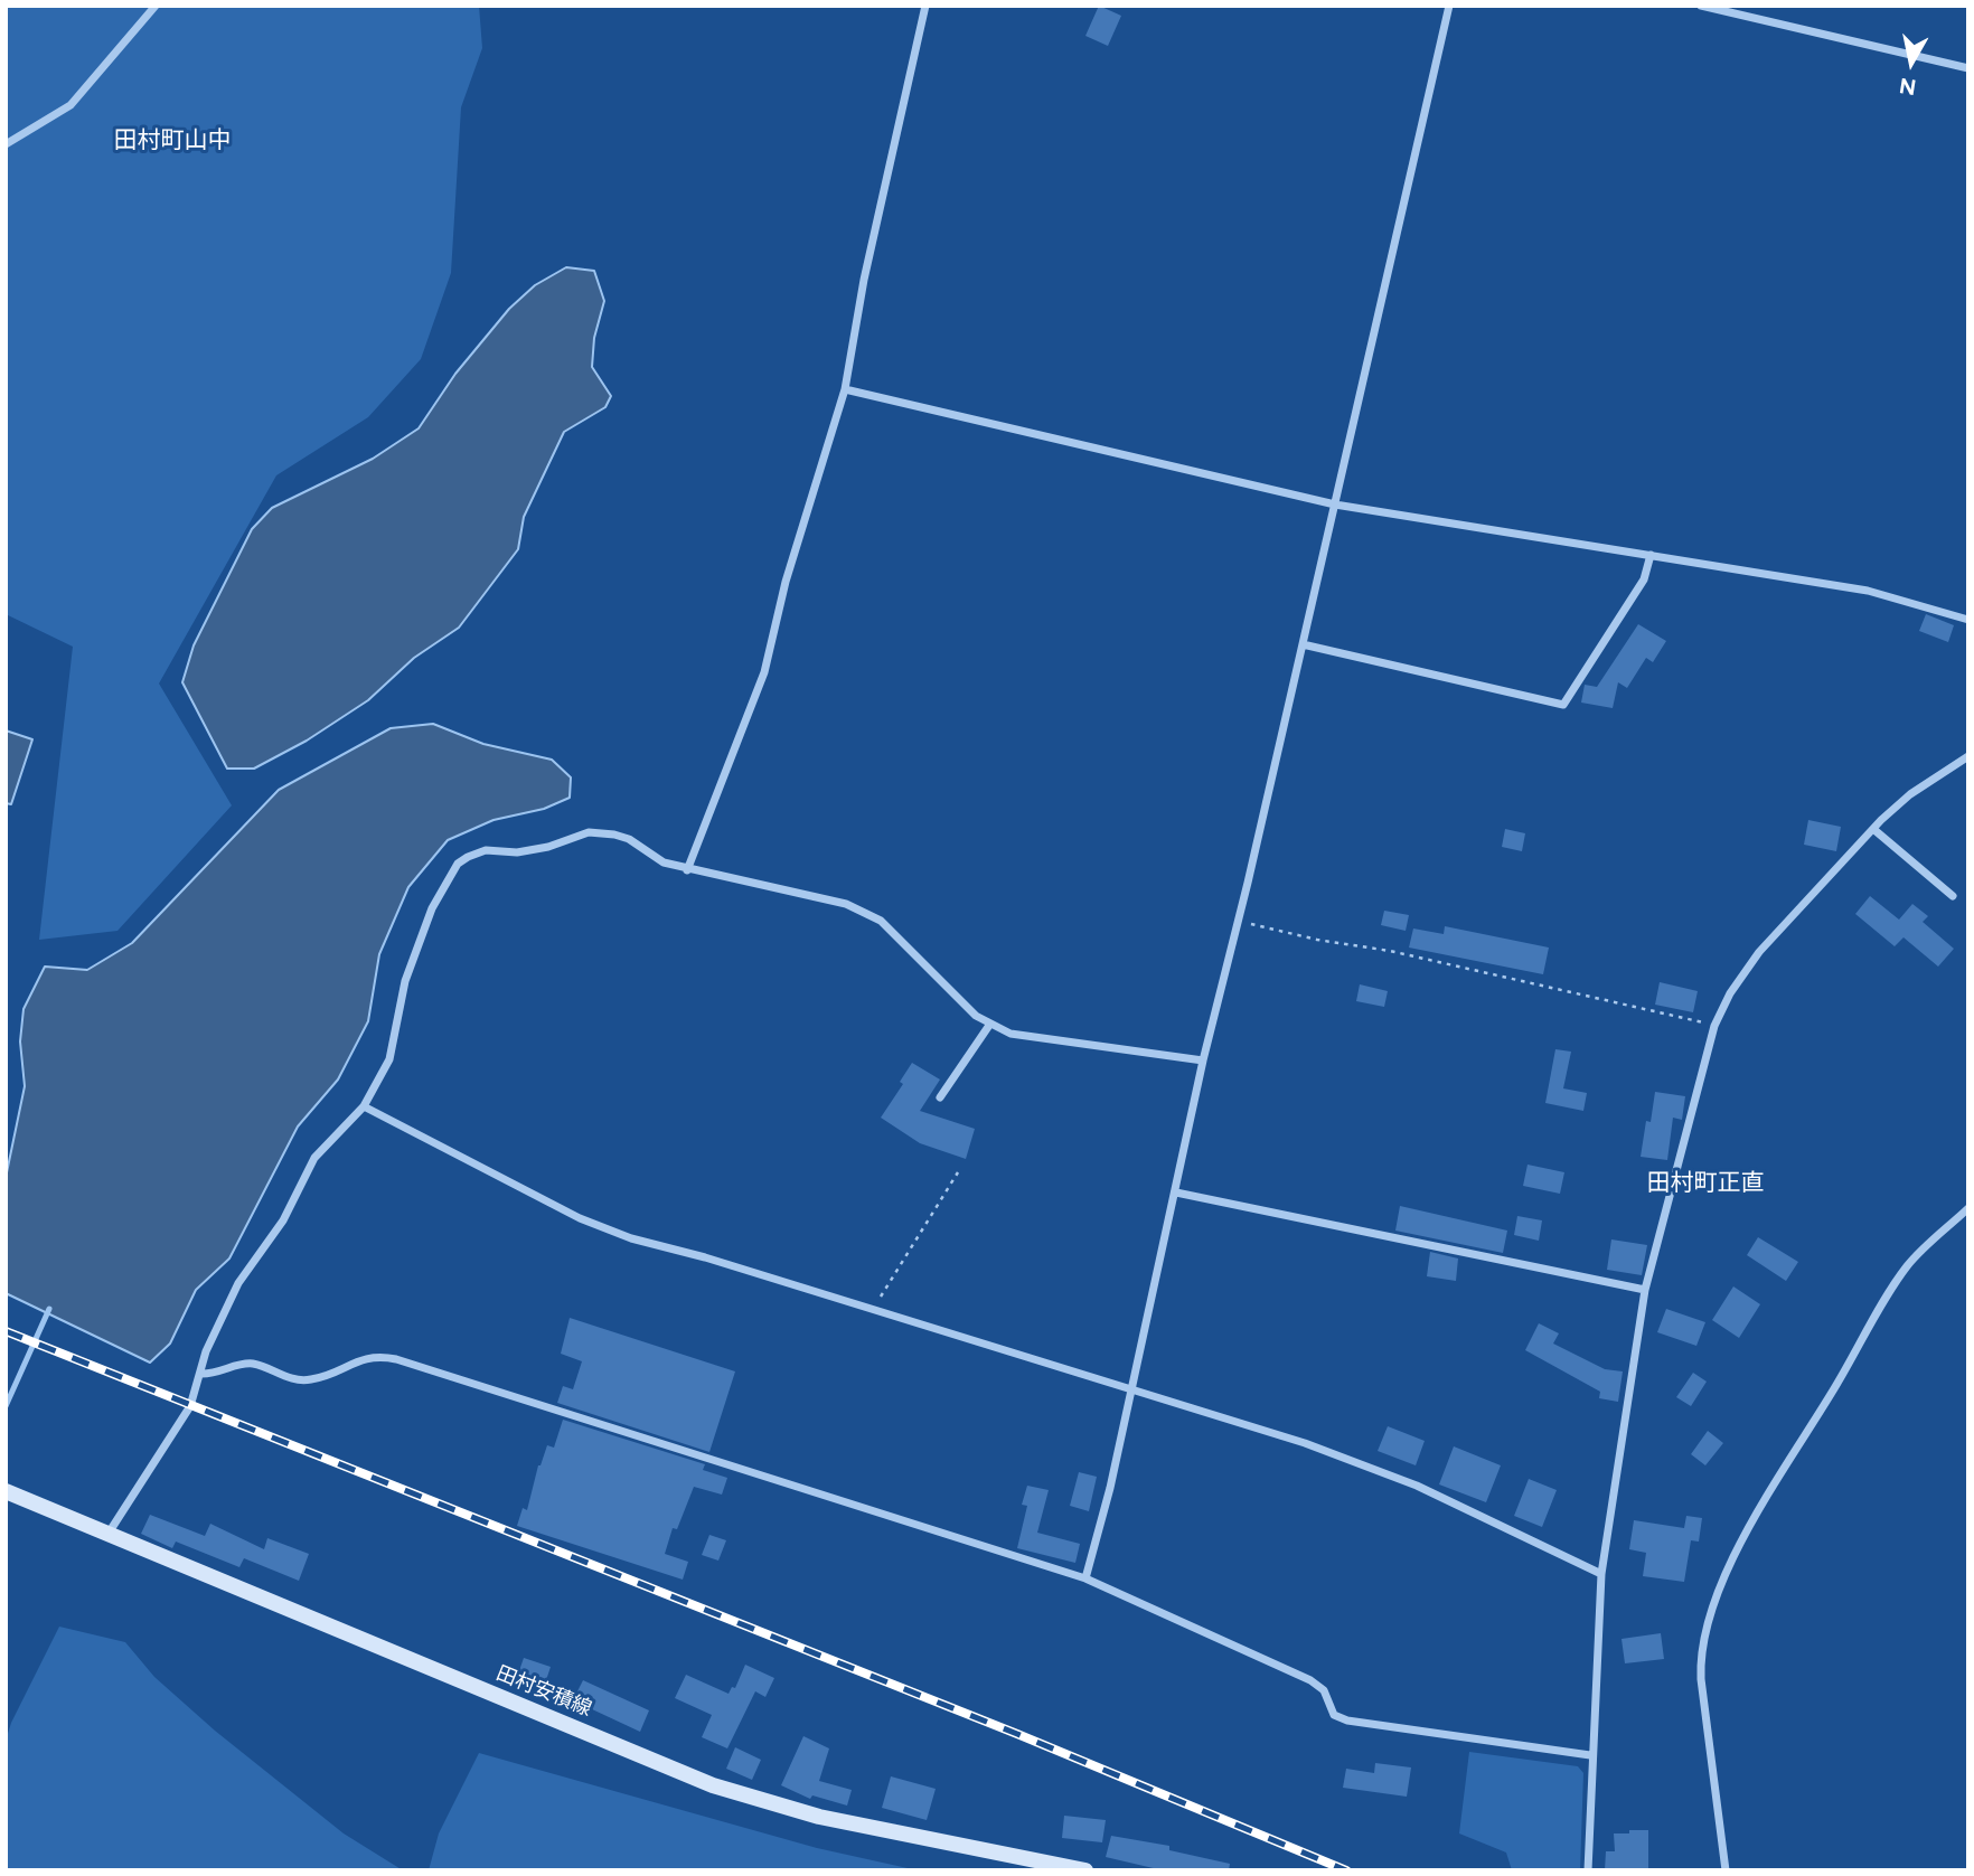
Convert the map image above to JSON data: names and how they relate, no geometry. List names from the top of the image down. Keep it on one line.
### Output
{"streets":{"main road":["田村安積線"]},"districts":["田村町山中","田村町正直"],"north":"bottom"}
